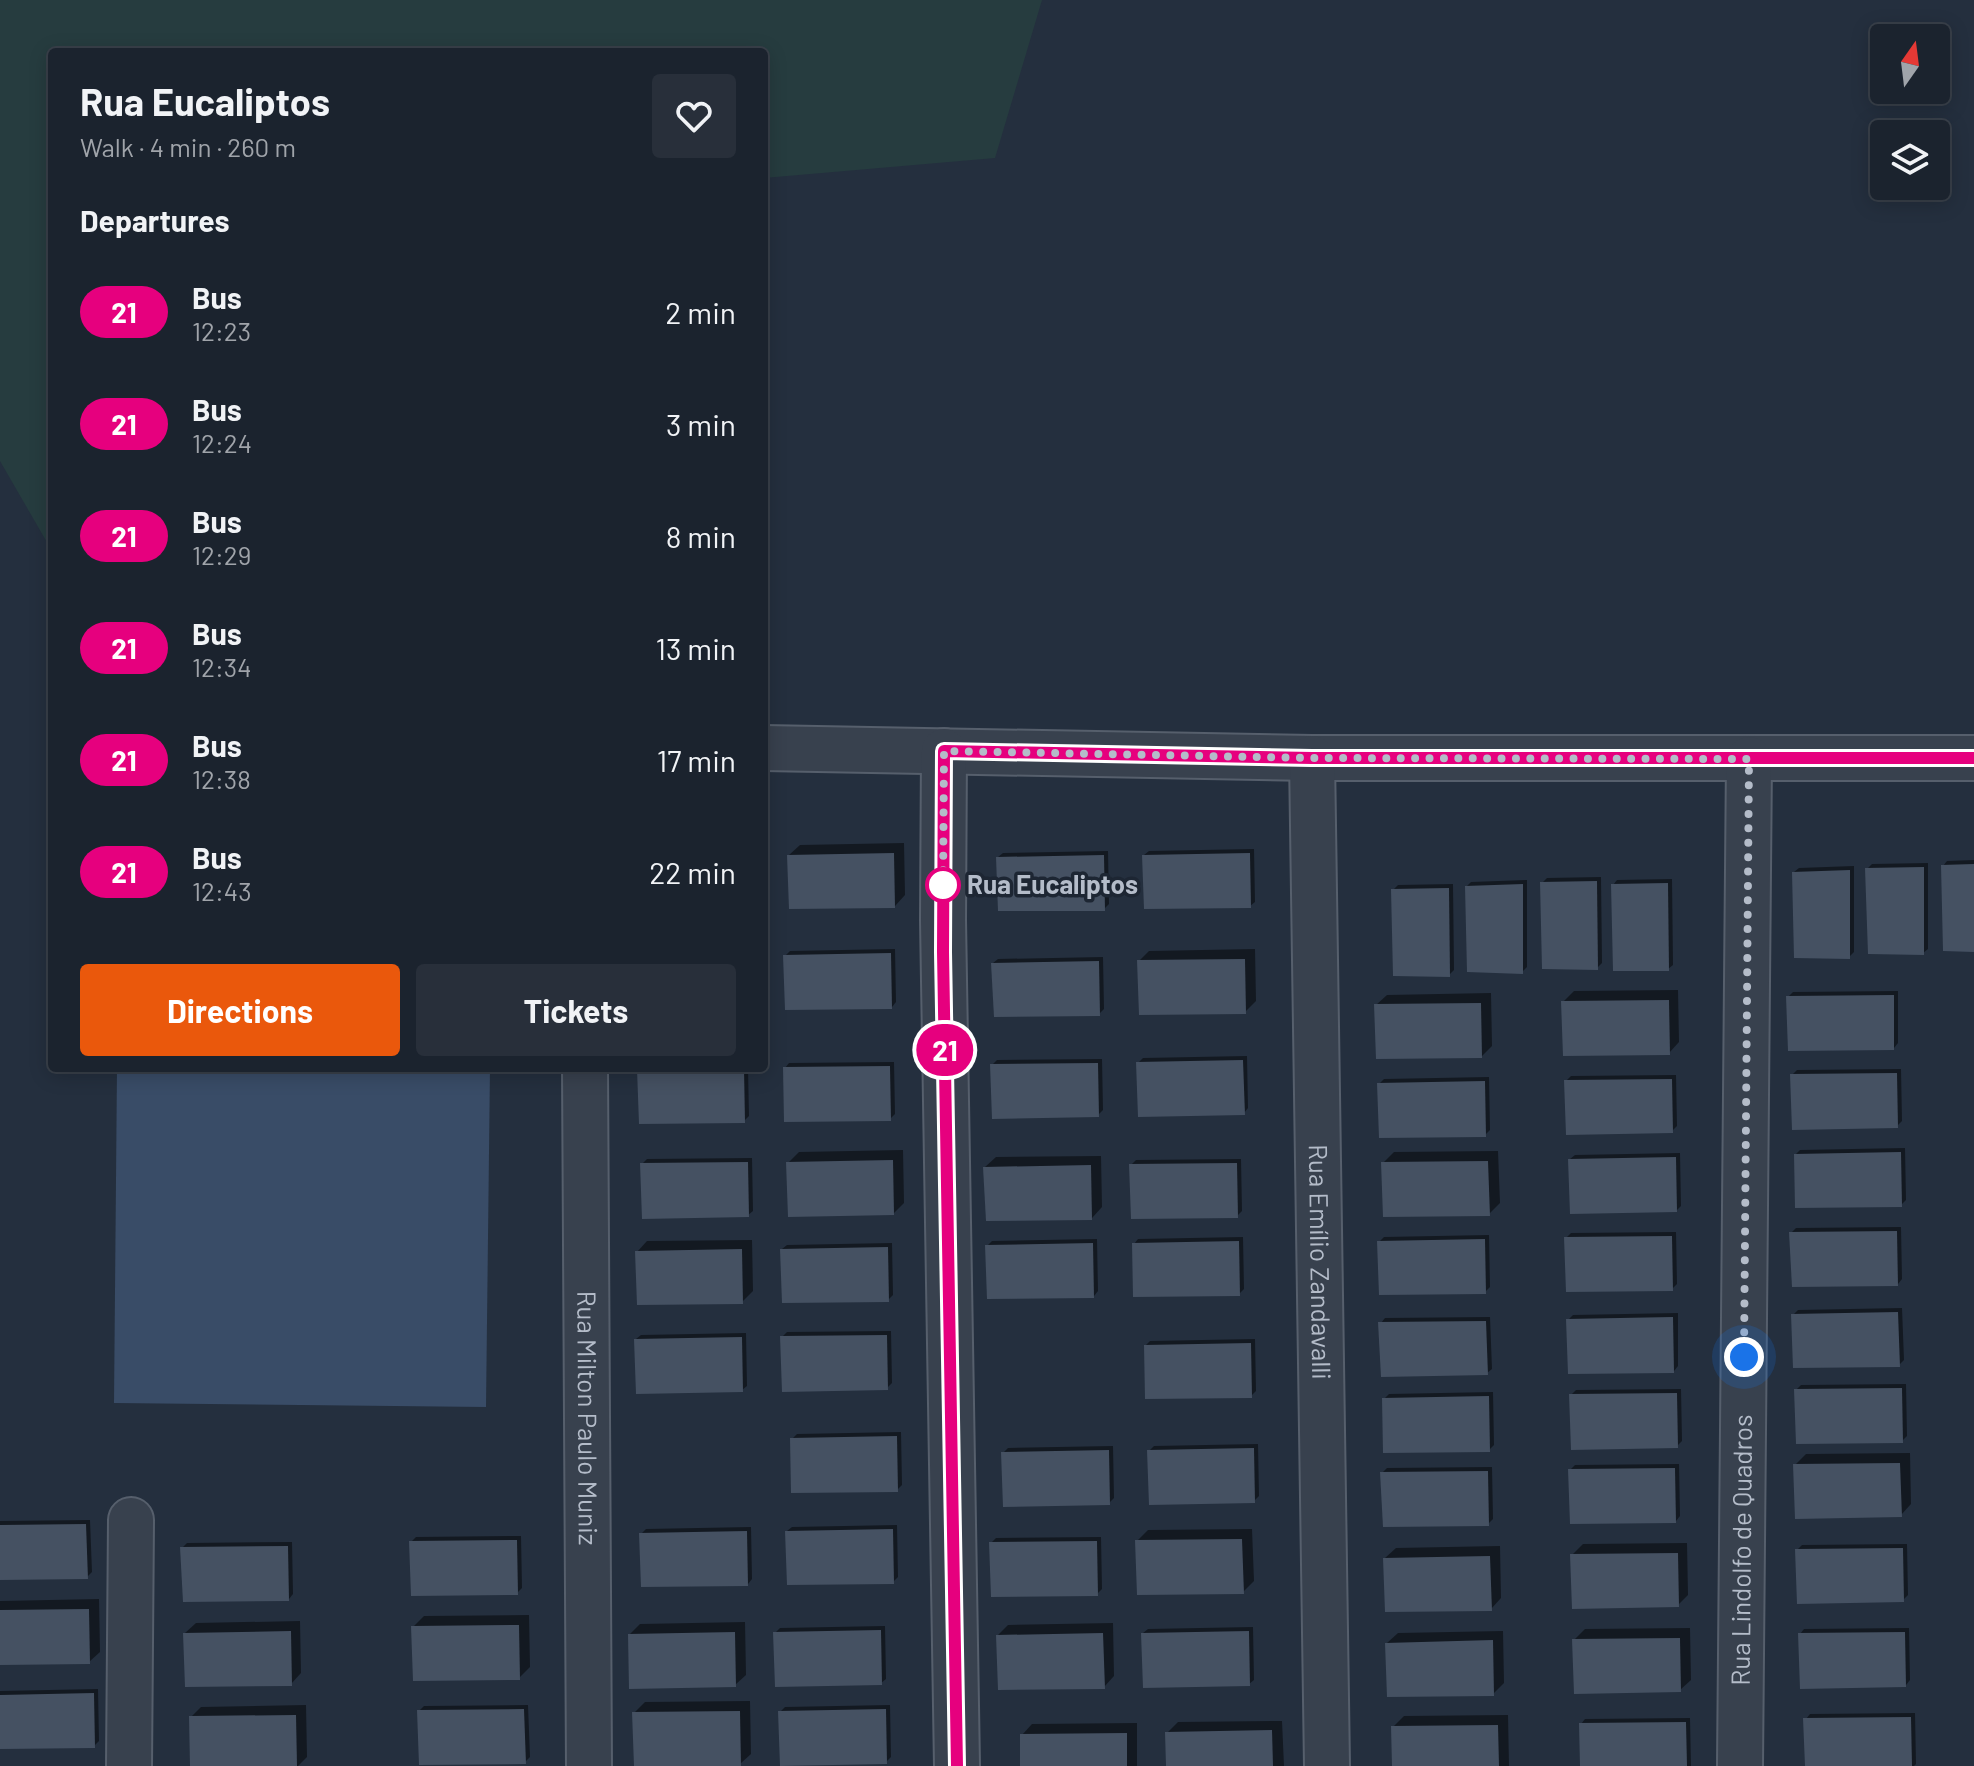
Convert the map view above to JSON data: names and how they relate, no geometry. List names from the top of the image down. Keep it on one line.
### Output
{"streets":{"street":["Rua Emílio Zandavalli","Rua Milton Paulo Muniz","Rua Lindolfo de Quadros"]},"places":["Rua Eucaliptos"],"lines":["bus line 21"],"north":"top","page":{"on_map":"21","heading":[["Rua Eucaliptos","Walk · 4 min · 260 m"],"Departures"],"list":[{"mark":"21","name":"Bus","note":"12:23","value":"2 min"},{"mark":"21","name":"Bus","note":"12:24","value":"3 min"},{"mark":"21","name":"Bus","note":"12:29","value":"8 min"},{"mark":"21","name":"Bus","note":"12:34","value":"13 min"},{"mark":"21","name":"Bus","note":"12:38","value":"17 min"},{"mark":"21","name":"Bus","note":"12:43","value":"22 min"}],"buttons":["Directions","Tickets"]}}
